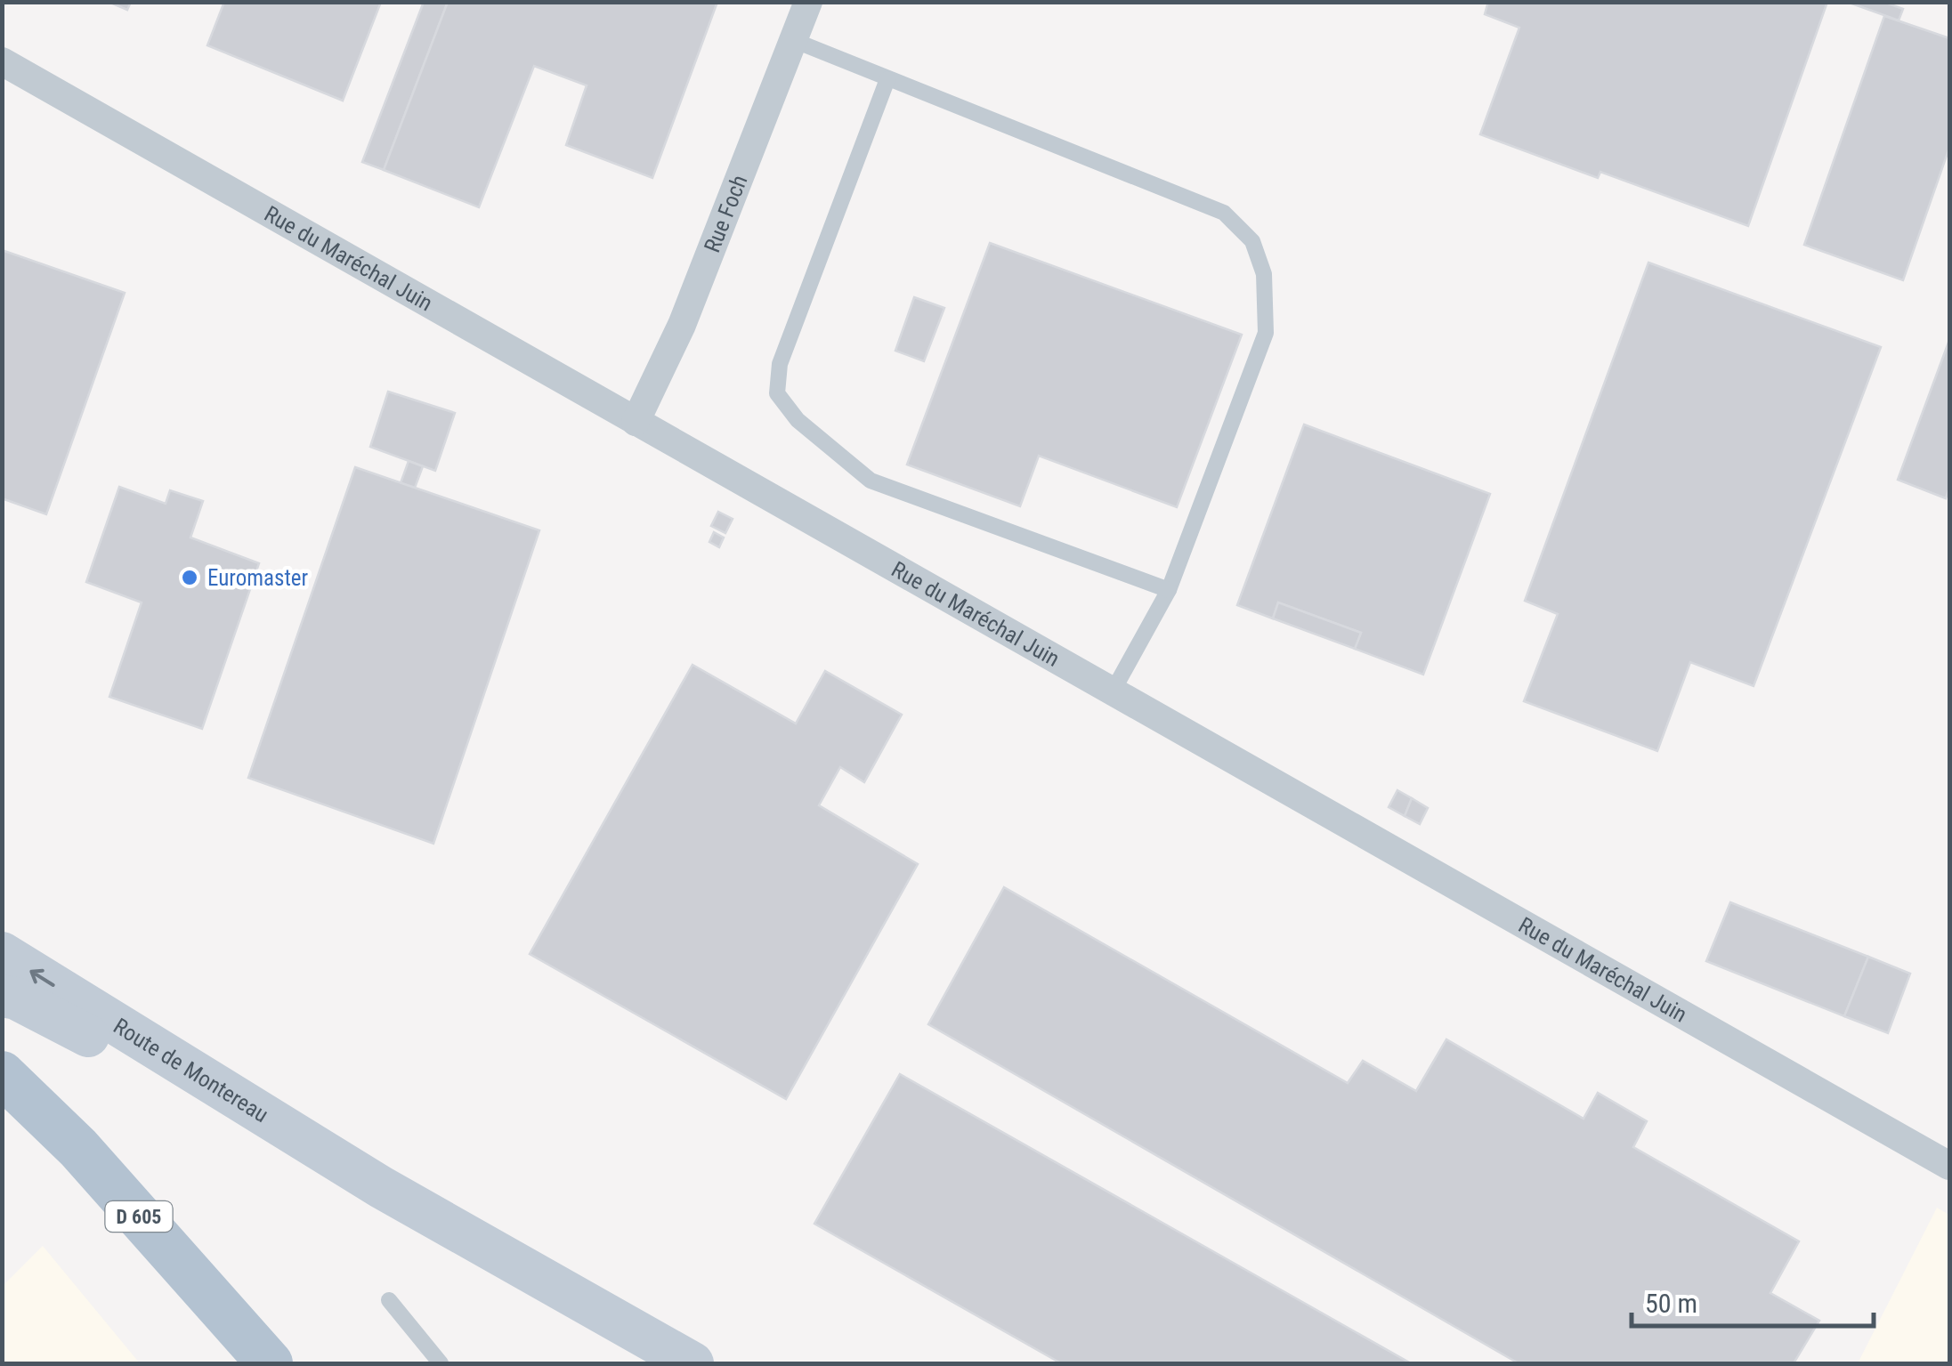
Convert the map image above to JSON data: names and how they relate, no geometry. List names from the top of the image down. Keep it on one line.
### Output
{"streets":{"main road":["Route de Montereau","D 605"],"street":["Rue Foch","Rue du Maréchal Juin"]},"crossings":[["Rue Foch","Rue du Maréchal Juin"]],"places":["Euromaster"],"scale_bar":"50 m"}
